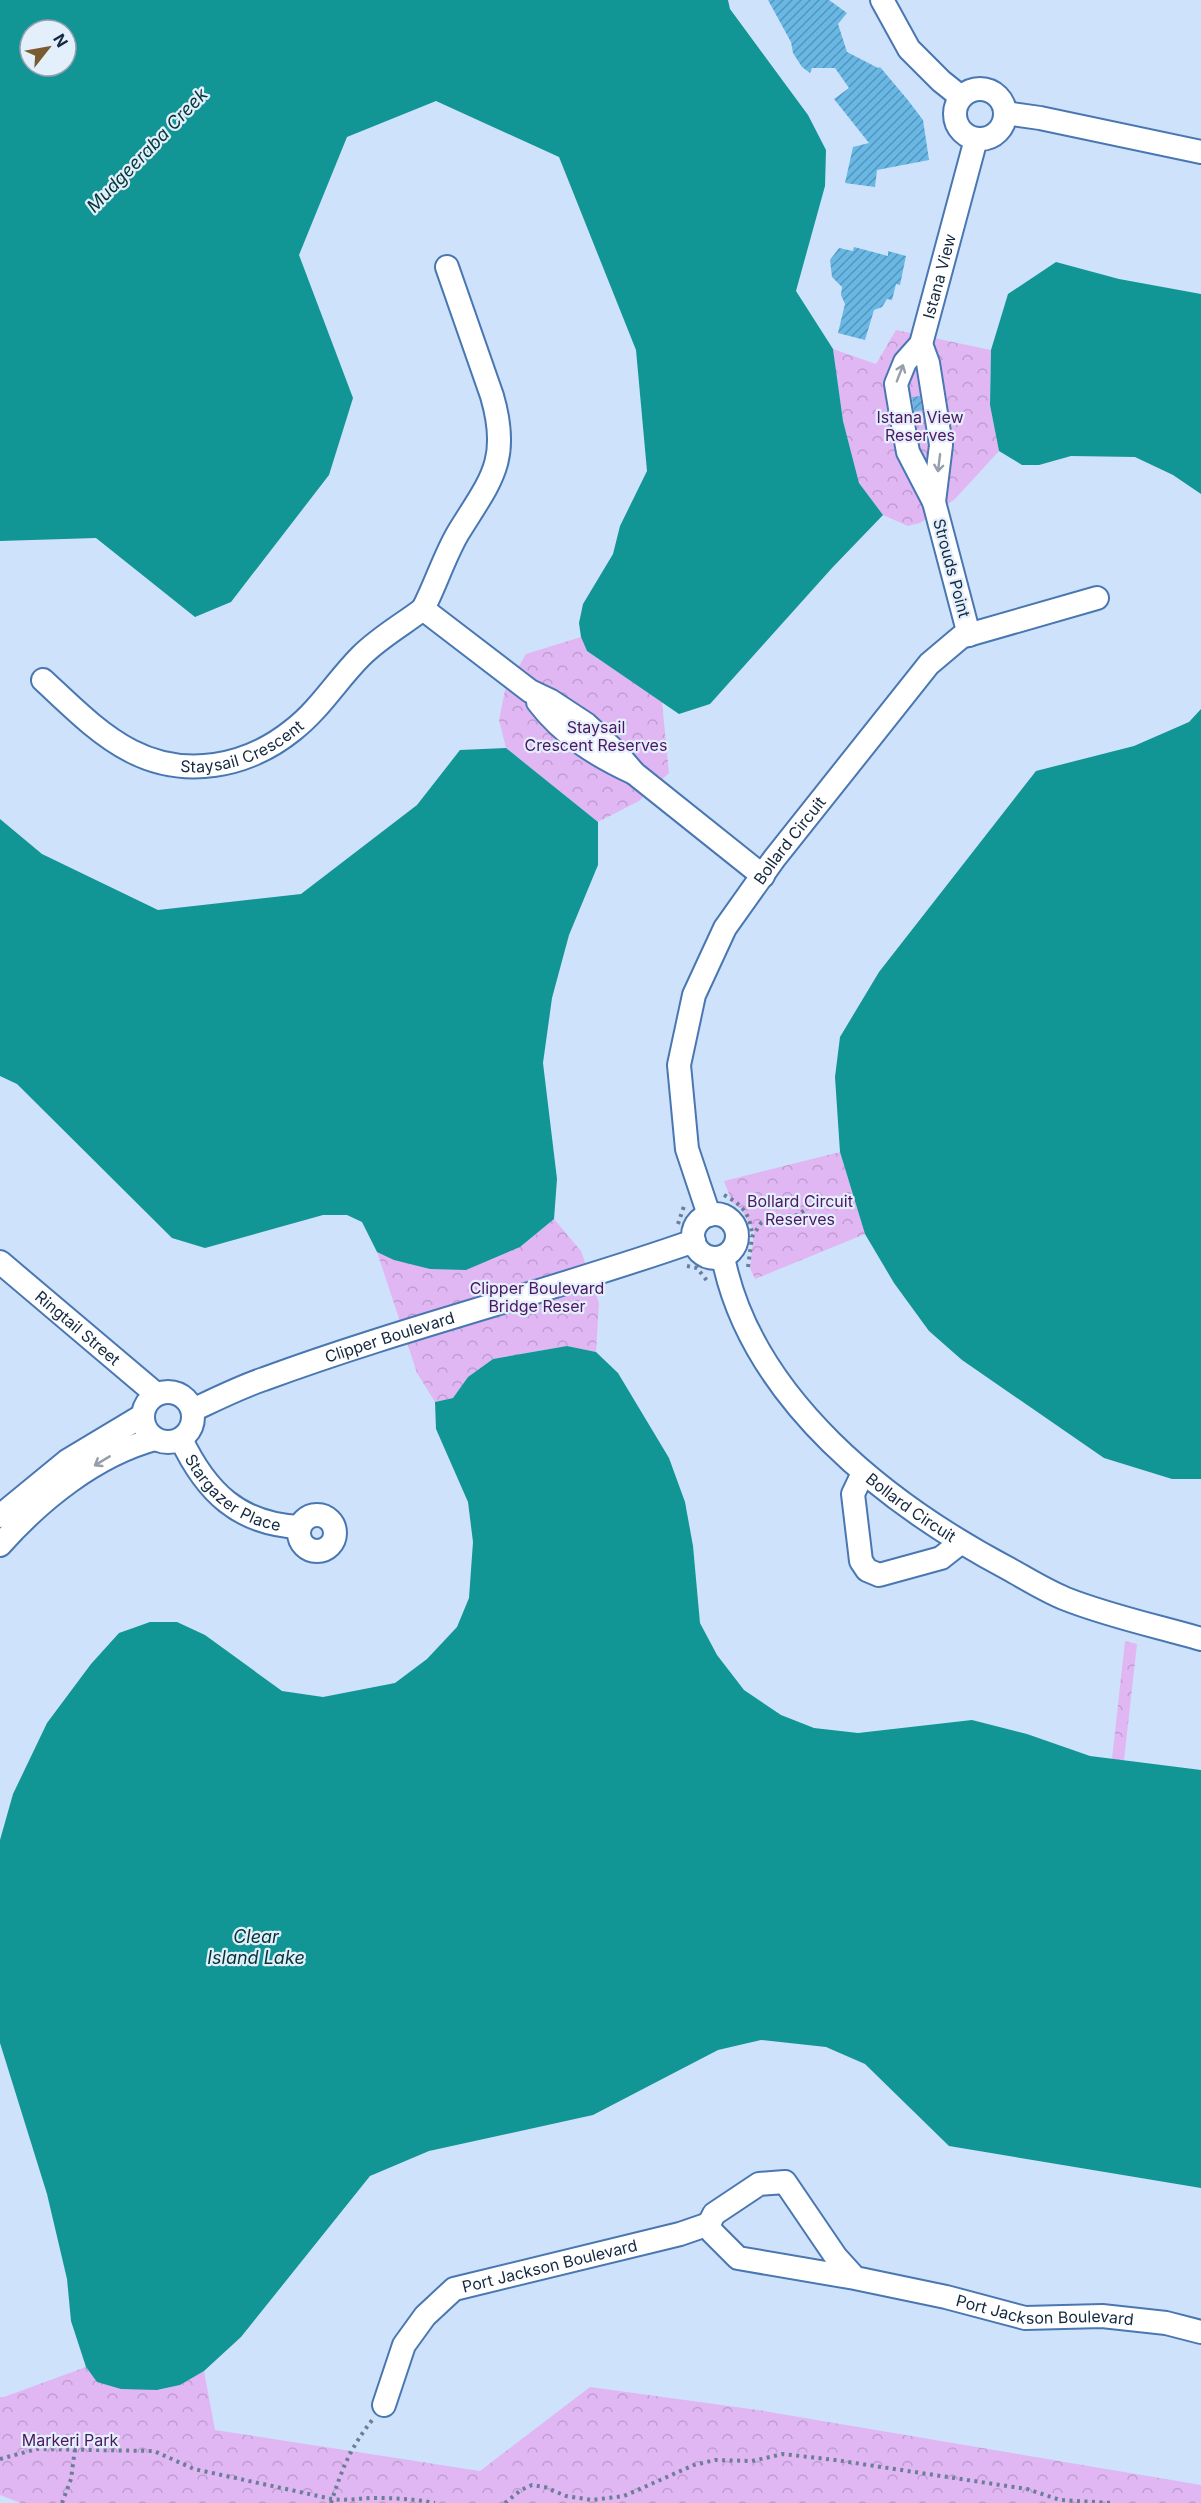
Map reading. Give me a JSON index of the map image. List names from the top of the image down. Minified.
{"streets":{"street":["Istana View","Strouds Point","Staysail Crescent","Bollard Circuit","Ringtail Street","Clipper Boulevard","Stargazer Place","Port Jackson Boulevard"]},"crossings":[["Istana View","Strouds Point"],["Strouds Point","Bollard Circuit"],["Bollard Circuit","Clipper Boulevard"],["Ringtail Street","Clipper Boulevard"],["Ringtail Street","Stargazer Place"],["Clipper Boulevard","Stargazer Place"]],"water":["Mudgeeraba Creek","Clear Island Lake"],"parks":["Istana View Reserves","Staysail Crescent Reserves","Bollard Circuit Reserves","Clipper Boulevard Bridge Reser","Markeri Park"],"north":"top right"}
